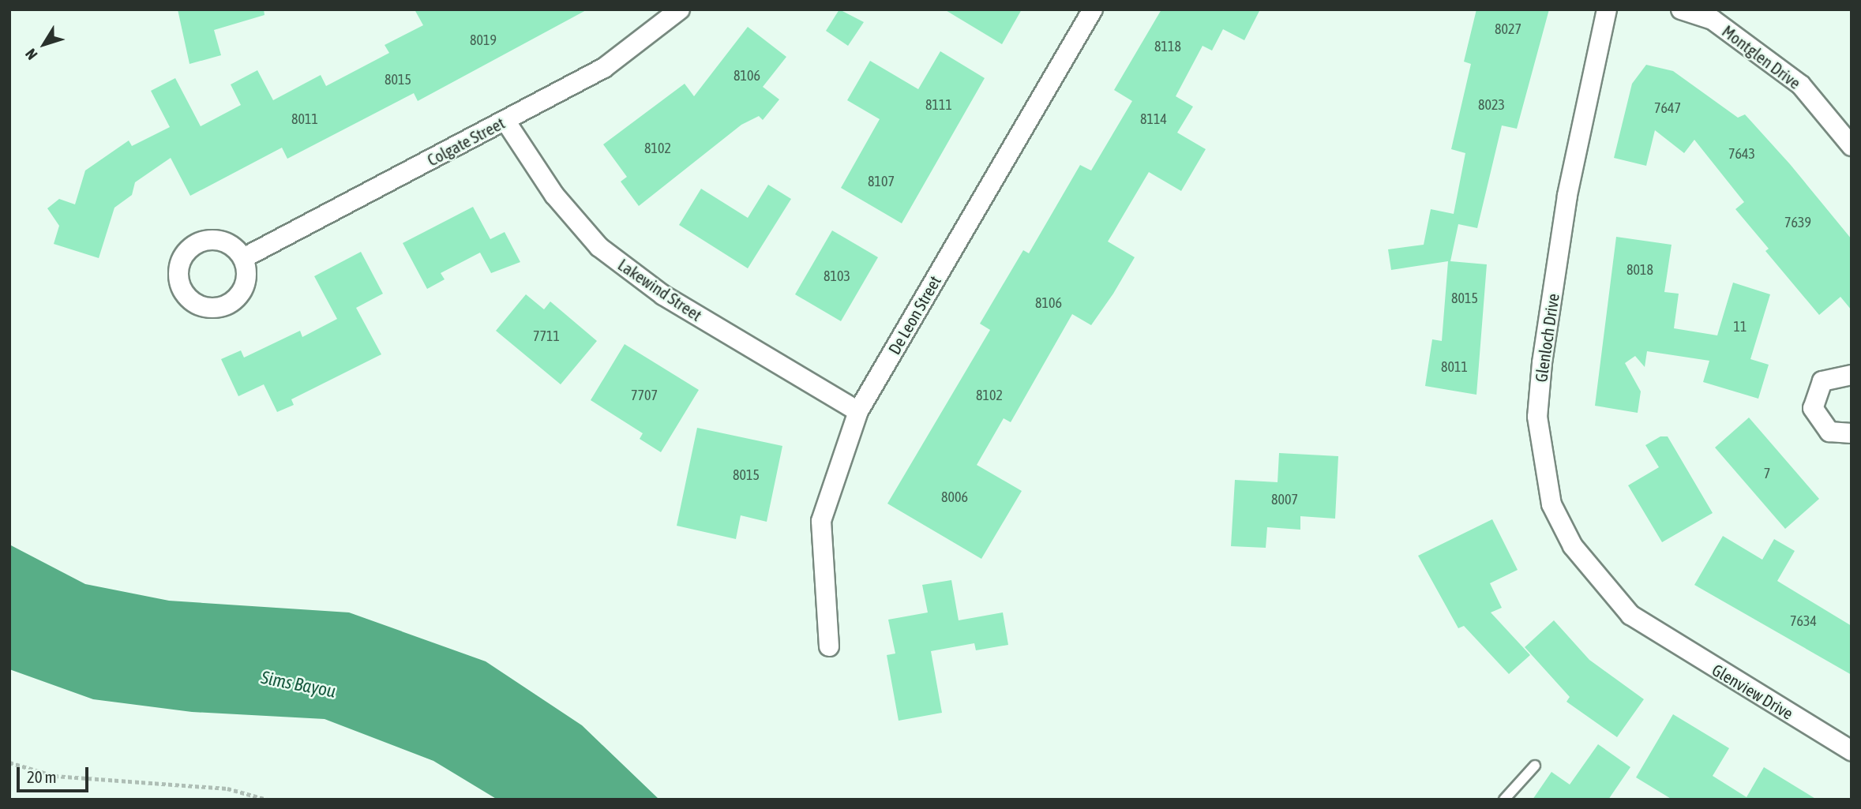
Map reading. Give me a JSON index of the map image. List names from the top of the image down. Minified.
{"streets":{"street":["Montglen Drive","Colgate Street","Lakewind Street","De Leon Street","Glenloch Drive","Glenview Drive"]},"crossings":[["Colgate Street","Lakewind Street"],["Lakewind Street","De Leon Street"],["Glenloch Drive","Glenview Drive"]],"water":["Sims Bayou"],"house_numbers":["8027","8019","8118","8106","8015","8111","8023","7647","8011","8114","8102","7643","8107","7639","8018","8103","8015","8106","11","7711","8011","7707","8102","7","8015","8006","8007","7634"],"scale_bar":"20 m","north":"bottom left"}
